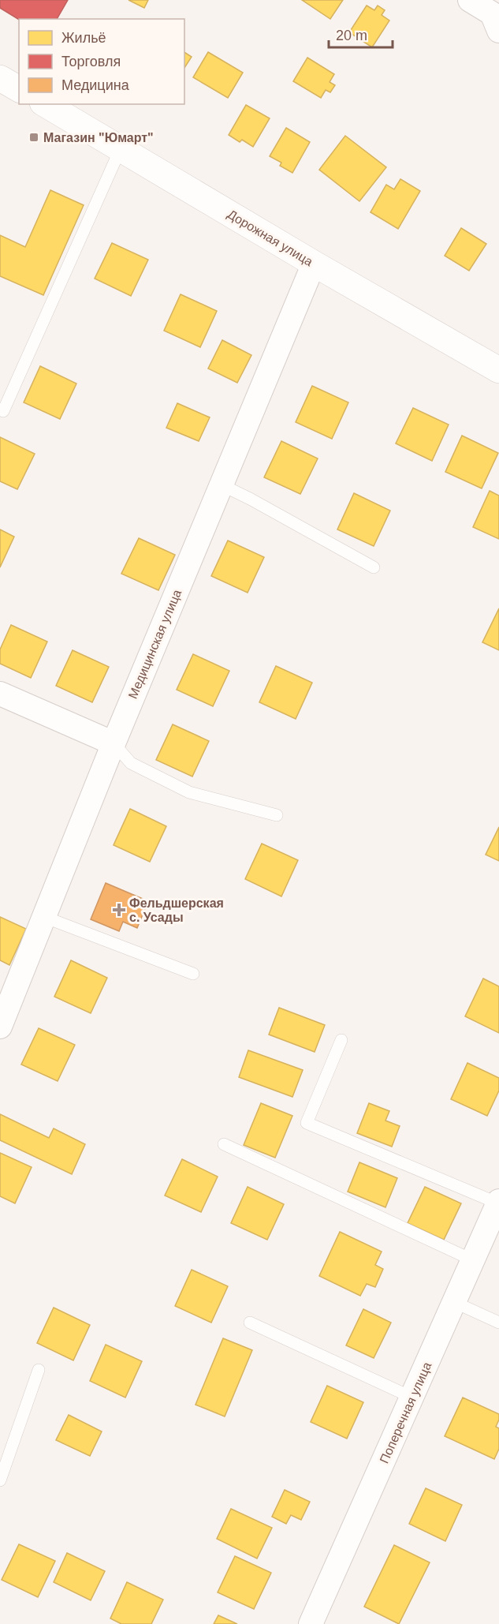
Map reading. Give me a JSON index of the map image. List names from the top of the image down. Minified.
{"streets":{"street":["Дорожная улица","Медицинская улица","Поперечная улица"]},"crossings":[["Дорожная улица","Медицинская улица"]],"places":{"transit":["Магазин \"Юмарт\""],"health":["Фельдшерская с. Усады"]},"legend":["Жильё","Торговля","Медицина"],"scale_bar":"20 m"}
